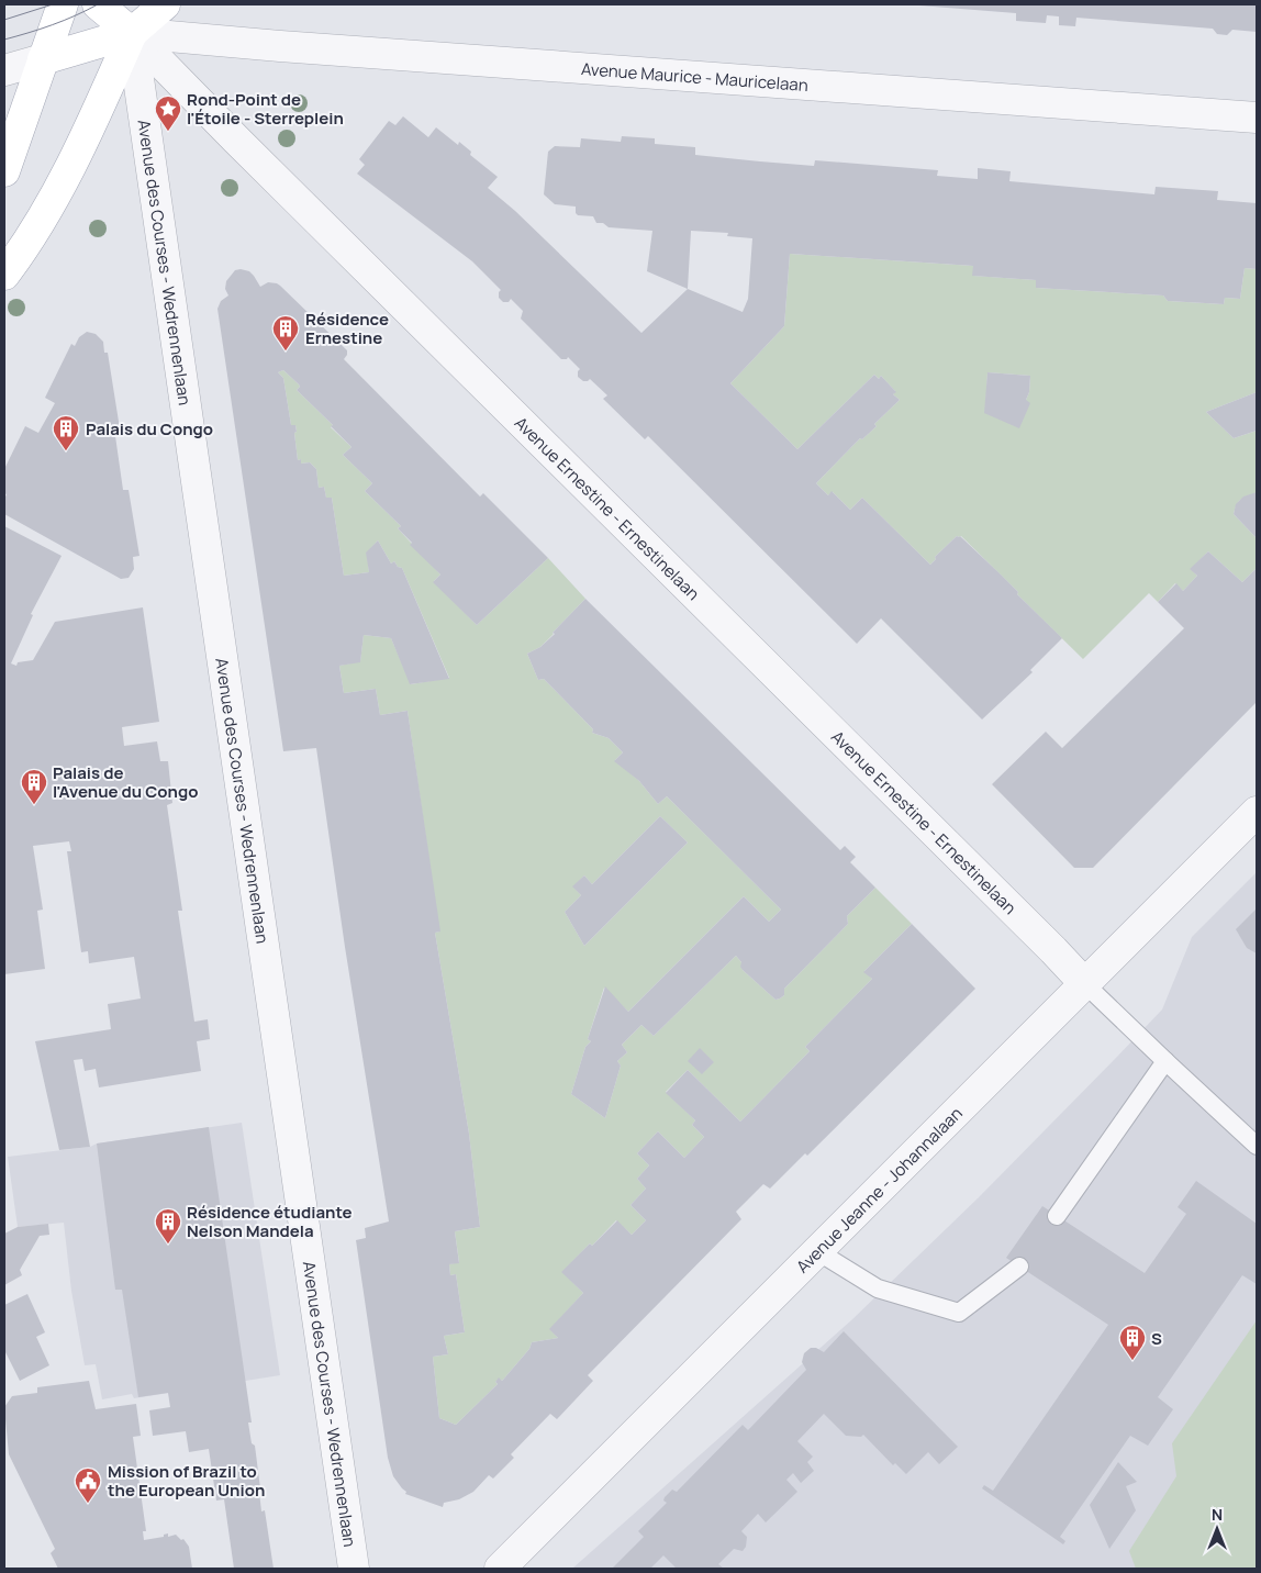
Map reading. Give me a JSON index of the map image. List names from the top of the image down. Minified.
{"streets":{"street":["Avenue Maurice - Mauricelaan","Avenue des Courses - Wedrennenlaan","Avenue Ernestine - Ernestinelaan","Avenue Jeanne - Johannalaan"]},"crossings":[["Avenue Maurice - Mauricelaan","Avenue des Courses - Wedrennenlaan"],["Avenue Maurice - Mauricelaan","Avenue Ernestine - Ernestinelaan"],["Avenue des Courses - Wedrennenlaan","Avenue Ernestine - Ernestinelaan"],["Avenue Ernestine - Ernestinelaan","Avenue Jeanne - Johannalaan"]],"places":{"place":["Rond-Point de l'Étoile - Sterreplein"],"building":["Résidence Ernestine","Palais du Congo","Palais de l'Avenue du Congo","Résidence étudiante Nelson Mandela","S"],"public building":["Mission of Brazil to the European Union"]},"north":"top"}
